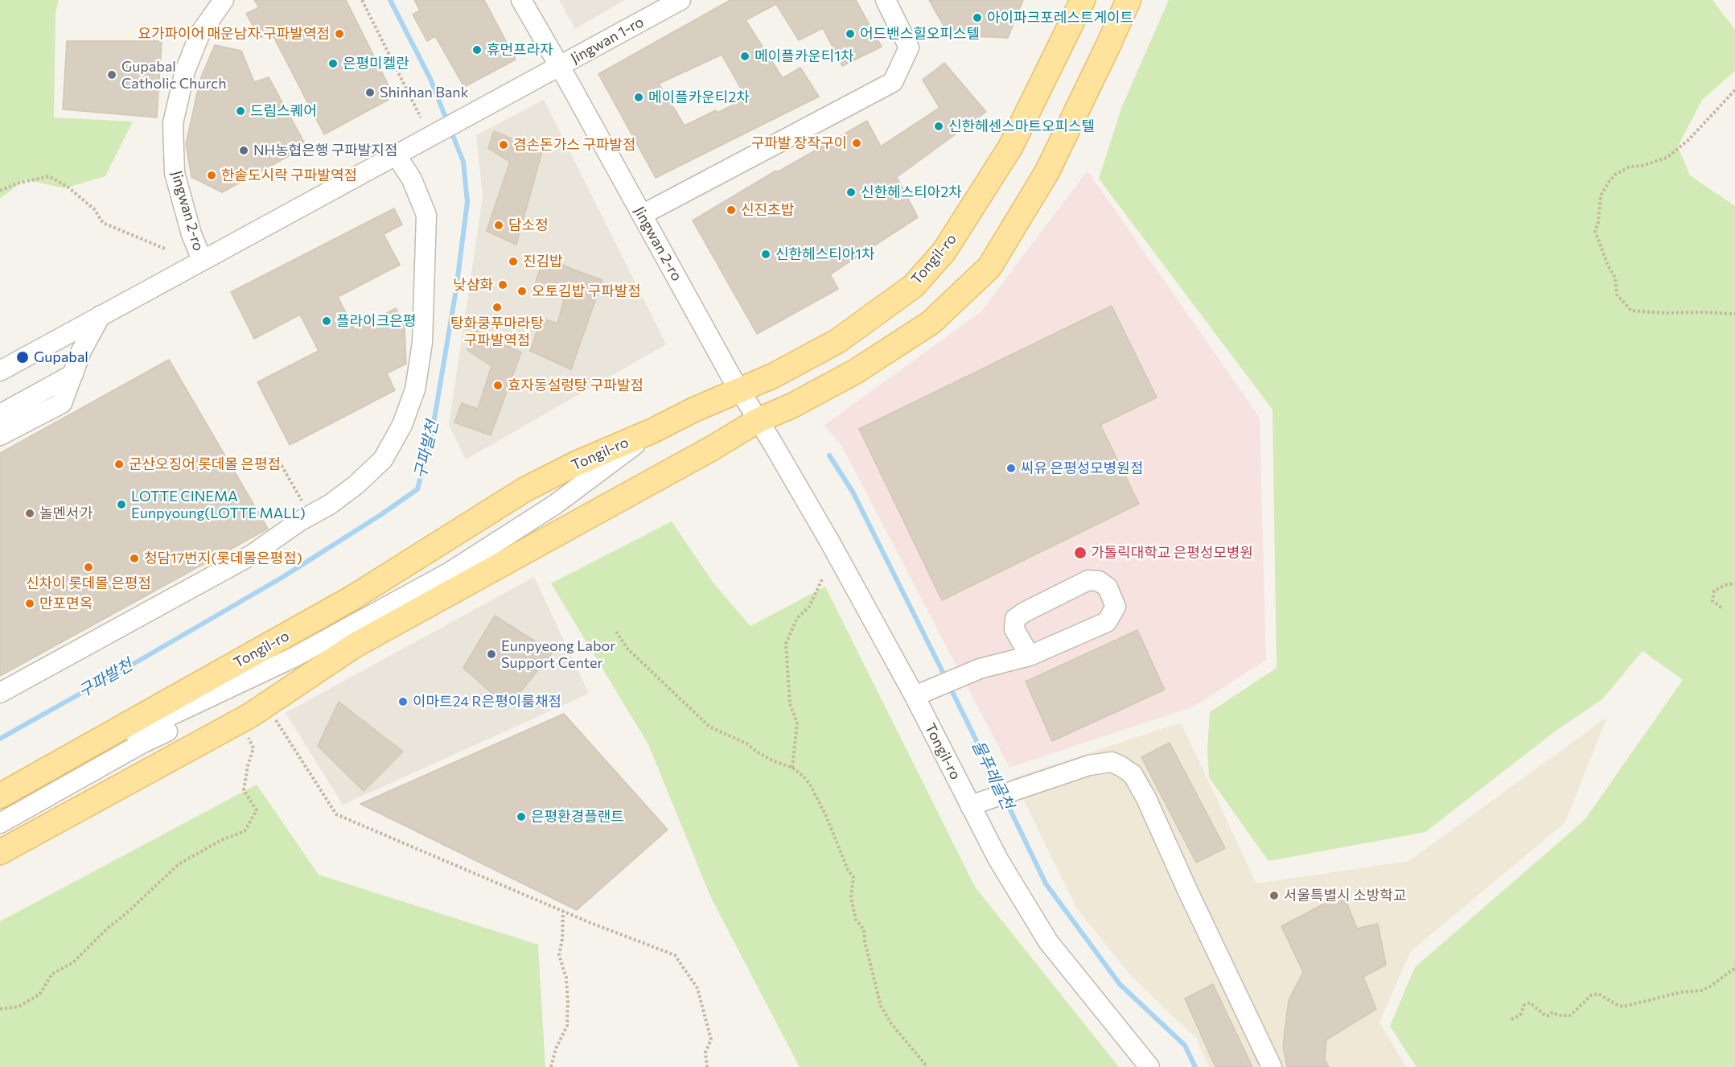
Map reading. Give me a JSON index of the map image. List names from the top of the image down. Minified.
{"streets":{"main road":["Tongil-ro"],"street":["Jingwan 1-ro","Jingwan 2-ro"]},"crossings":[["Jingwan 1-ro","Jingwan 2-ro"],["Jingwan 2-ro","Tongil-ro"]],"water":["구파발천","물푸레골천"],"places":["아이파크포레스트게이트","요가파이어 매운남자 구파발역점","어드밴스힐오피스텔","휴먼프라자","메이플카운티1차","은평미켈란","Gupabal Catholic Church","Shinhan Bank","메이플카운티2차","드림스퀘어","신한헤센스마트오피스텔","구파발 장작구이","겸손돈가스 구파발점","NH농협은행 구파발지점","한솥도시락 구파발역점","신한헤스티아2차","신진초밥","담소정","신한헤스티아1차","진김밥","낮샴화","오토김밥 구파발점","탕화쿵푸마라탕 구파발역점","플라이크은평","Gupabal","효자동설렁탕 구파발점","군산오징어 롯데몰 은평점","씨유 은평성모병원점","LOTTE CINEMA Eunpyoung(LOTTE MALL)","놀멘서가","가톨릭대학교 은평성모병원","청담17번지(롯데몰은평점)","신차이 롯데몰 은평점","만포면옥","Eunpyeong Labor Support Center","이마트24 R은평이룸채점","은평환경플랜트","서울특별시 소방학교"]}
